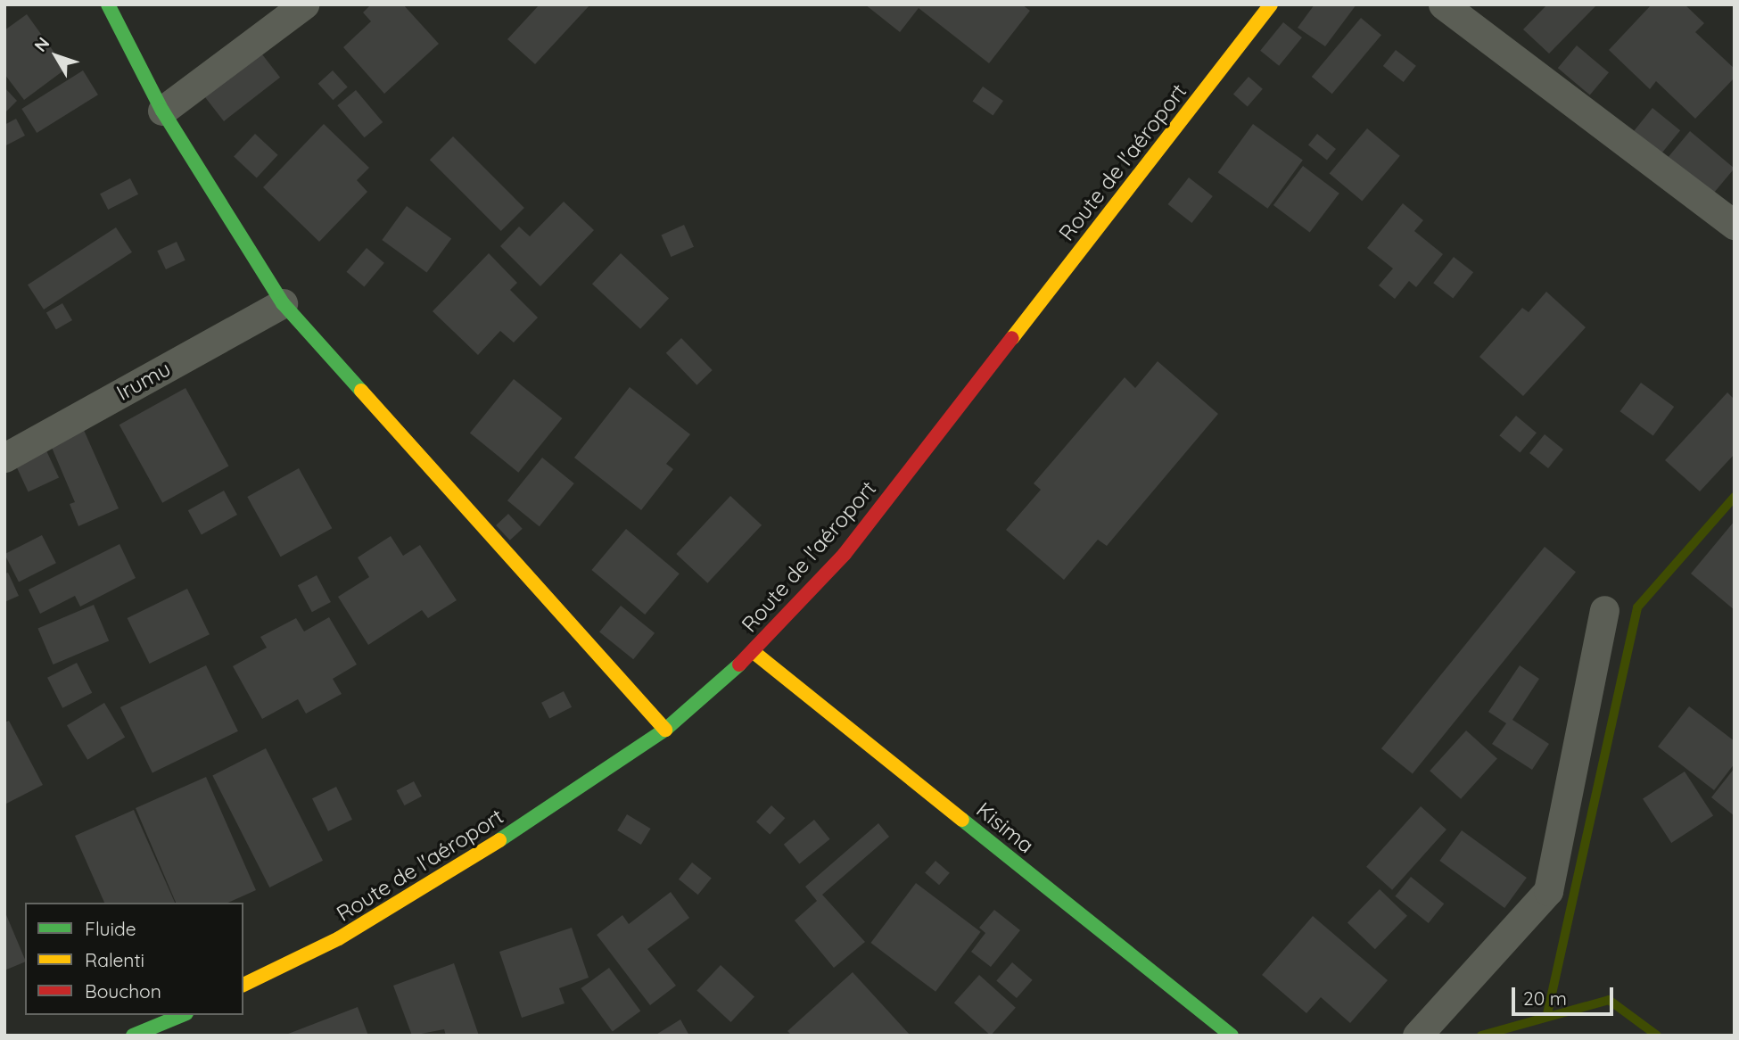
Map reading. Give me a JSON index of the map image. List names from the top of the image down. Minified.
{"streets":{"street":["Route de l'aéroport","Irumu","Kisima"]},"crossings":[["Route de l'aéroport","Kisima"]],"legend":["Fluide","Ralenti","Bouchon"],"scale_bar":"20 m","north":"top left"}
